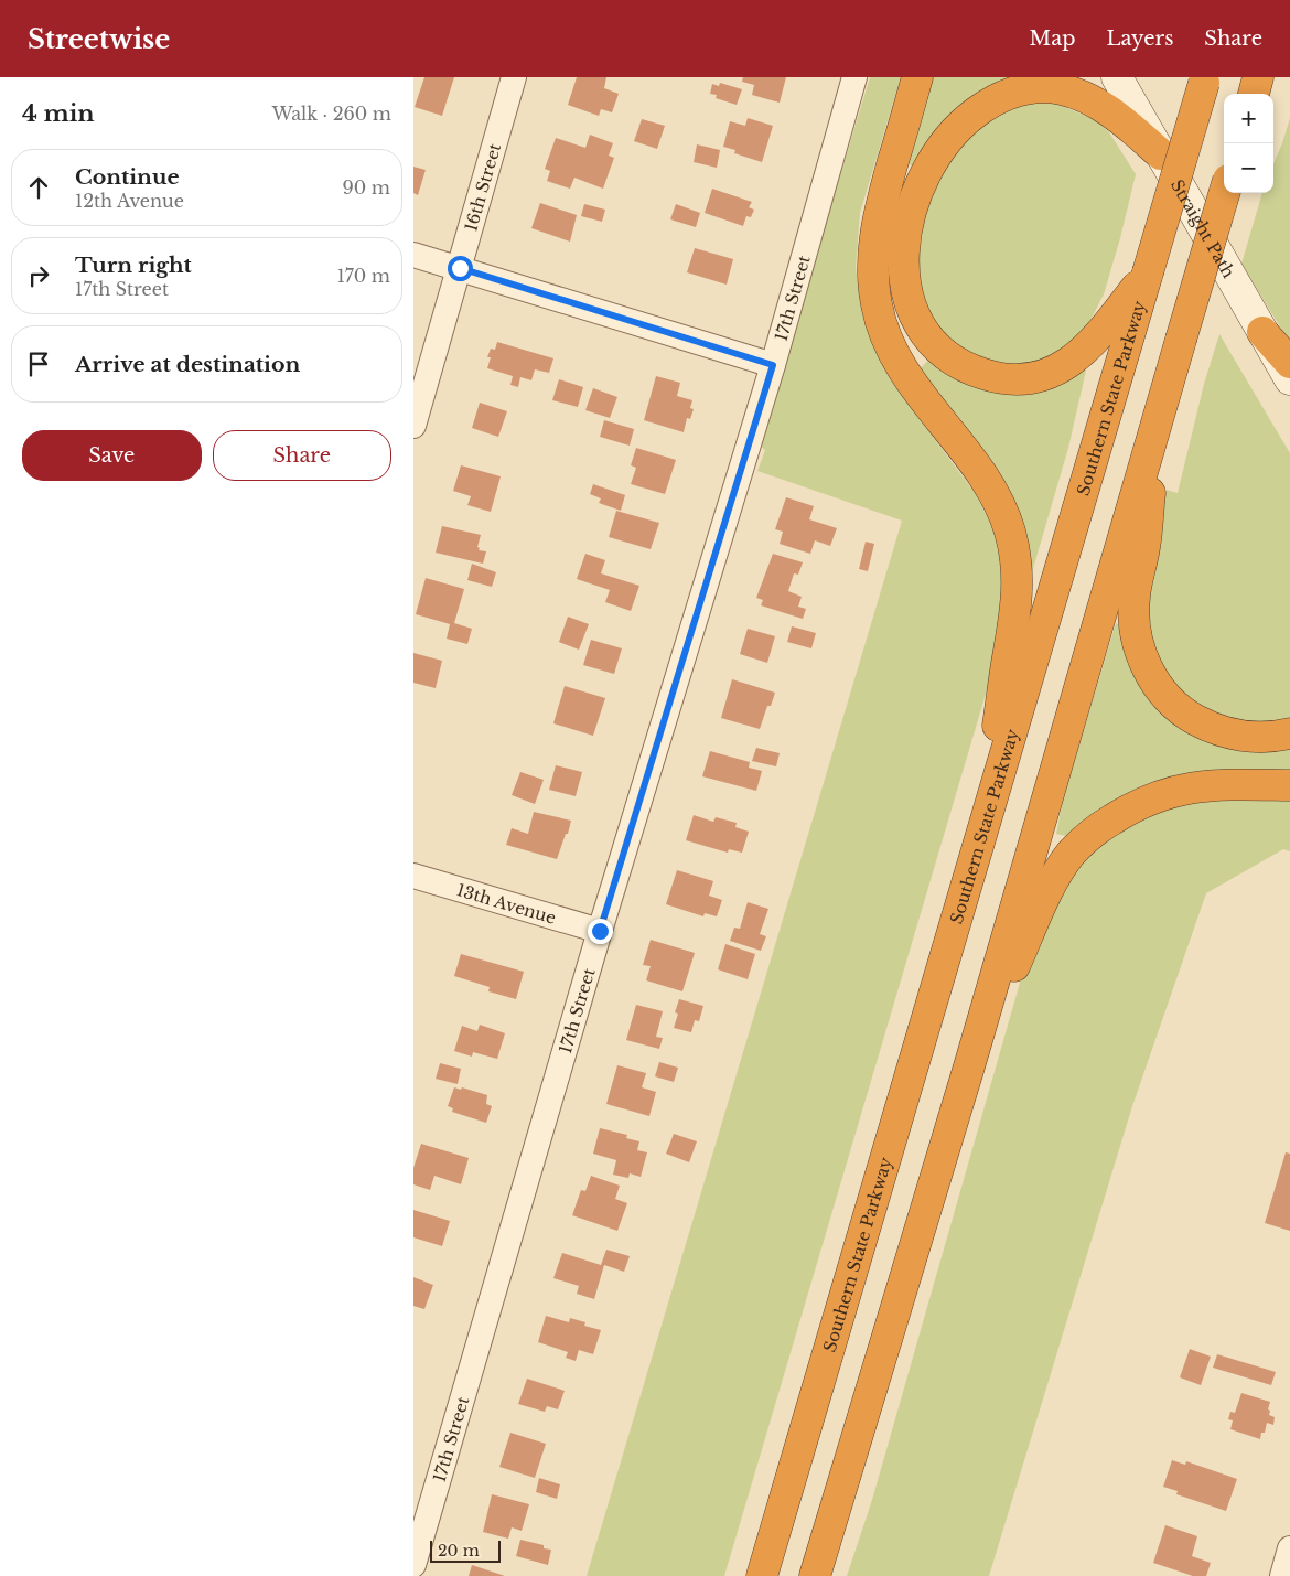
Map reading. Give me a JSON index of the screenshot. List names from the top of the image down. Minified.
{"streets":{"highway":["Southern State Parkway"],"main road":["Straight Path"],"street":["16th Street","17th Street","13th Avenue"]},"crossings":[["17th Street","13th Avenue"]],"scale_bar":"20 m","page":{"header":"Streetwise","nav":["Map","Layers","Share"],"heading":["4 min","Walk · 260 m"],"map_buttons":["+","−"],"list":[["Continue","12th Avenue","90 m"],["Turn right","17th Street","170 m"],"Arrive at destination"],"buttons":["Save","Share"],"scale":"20 m"}}
